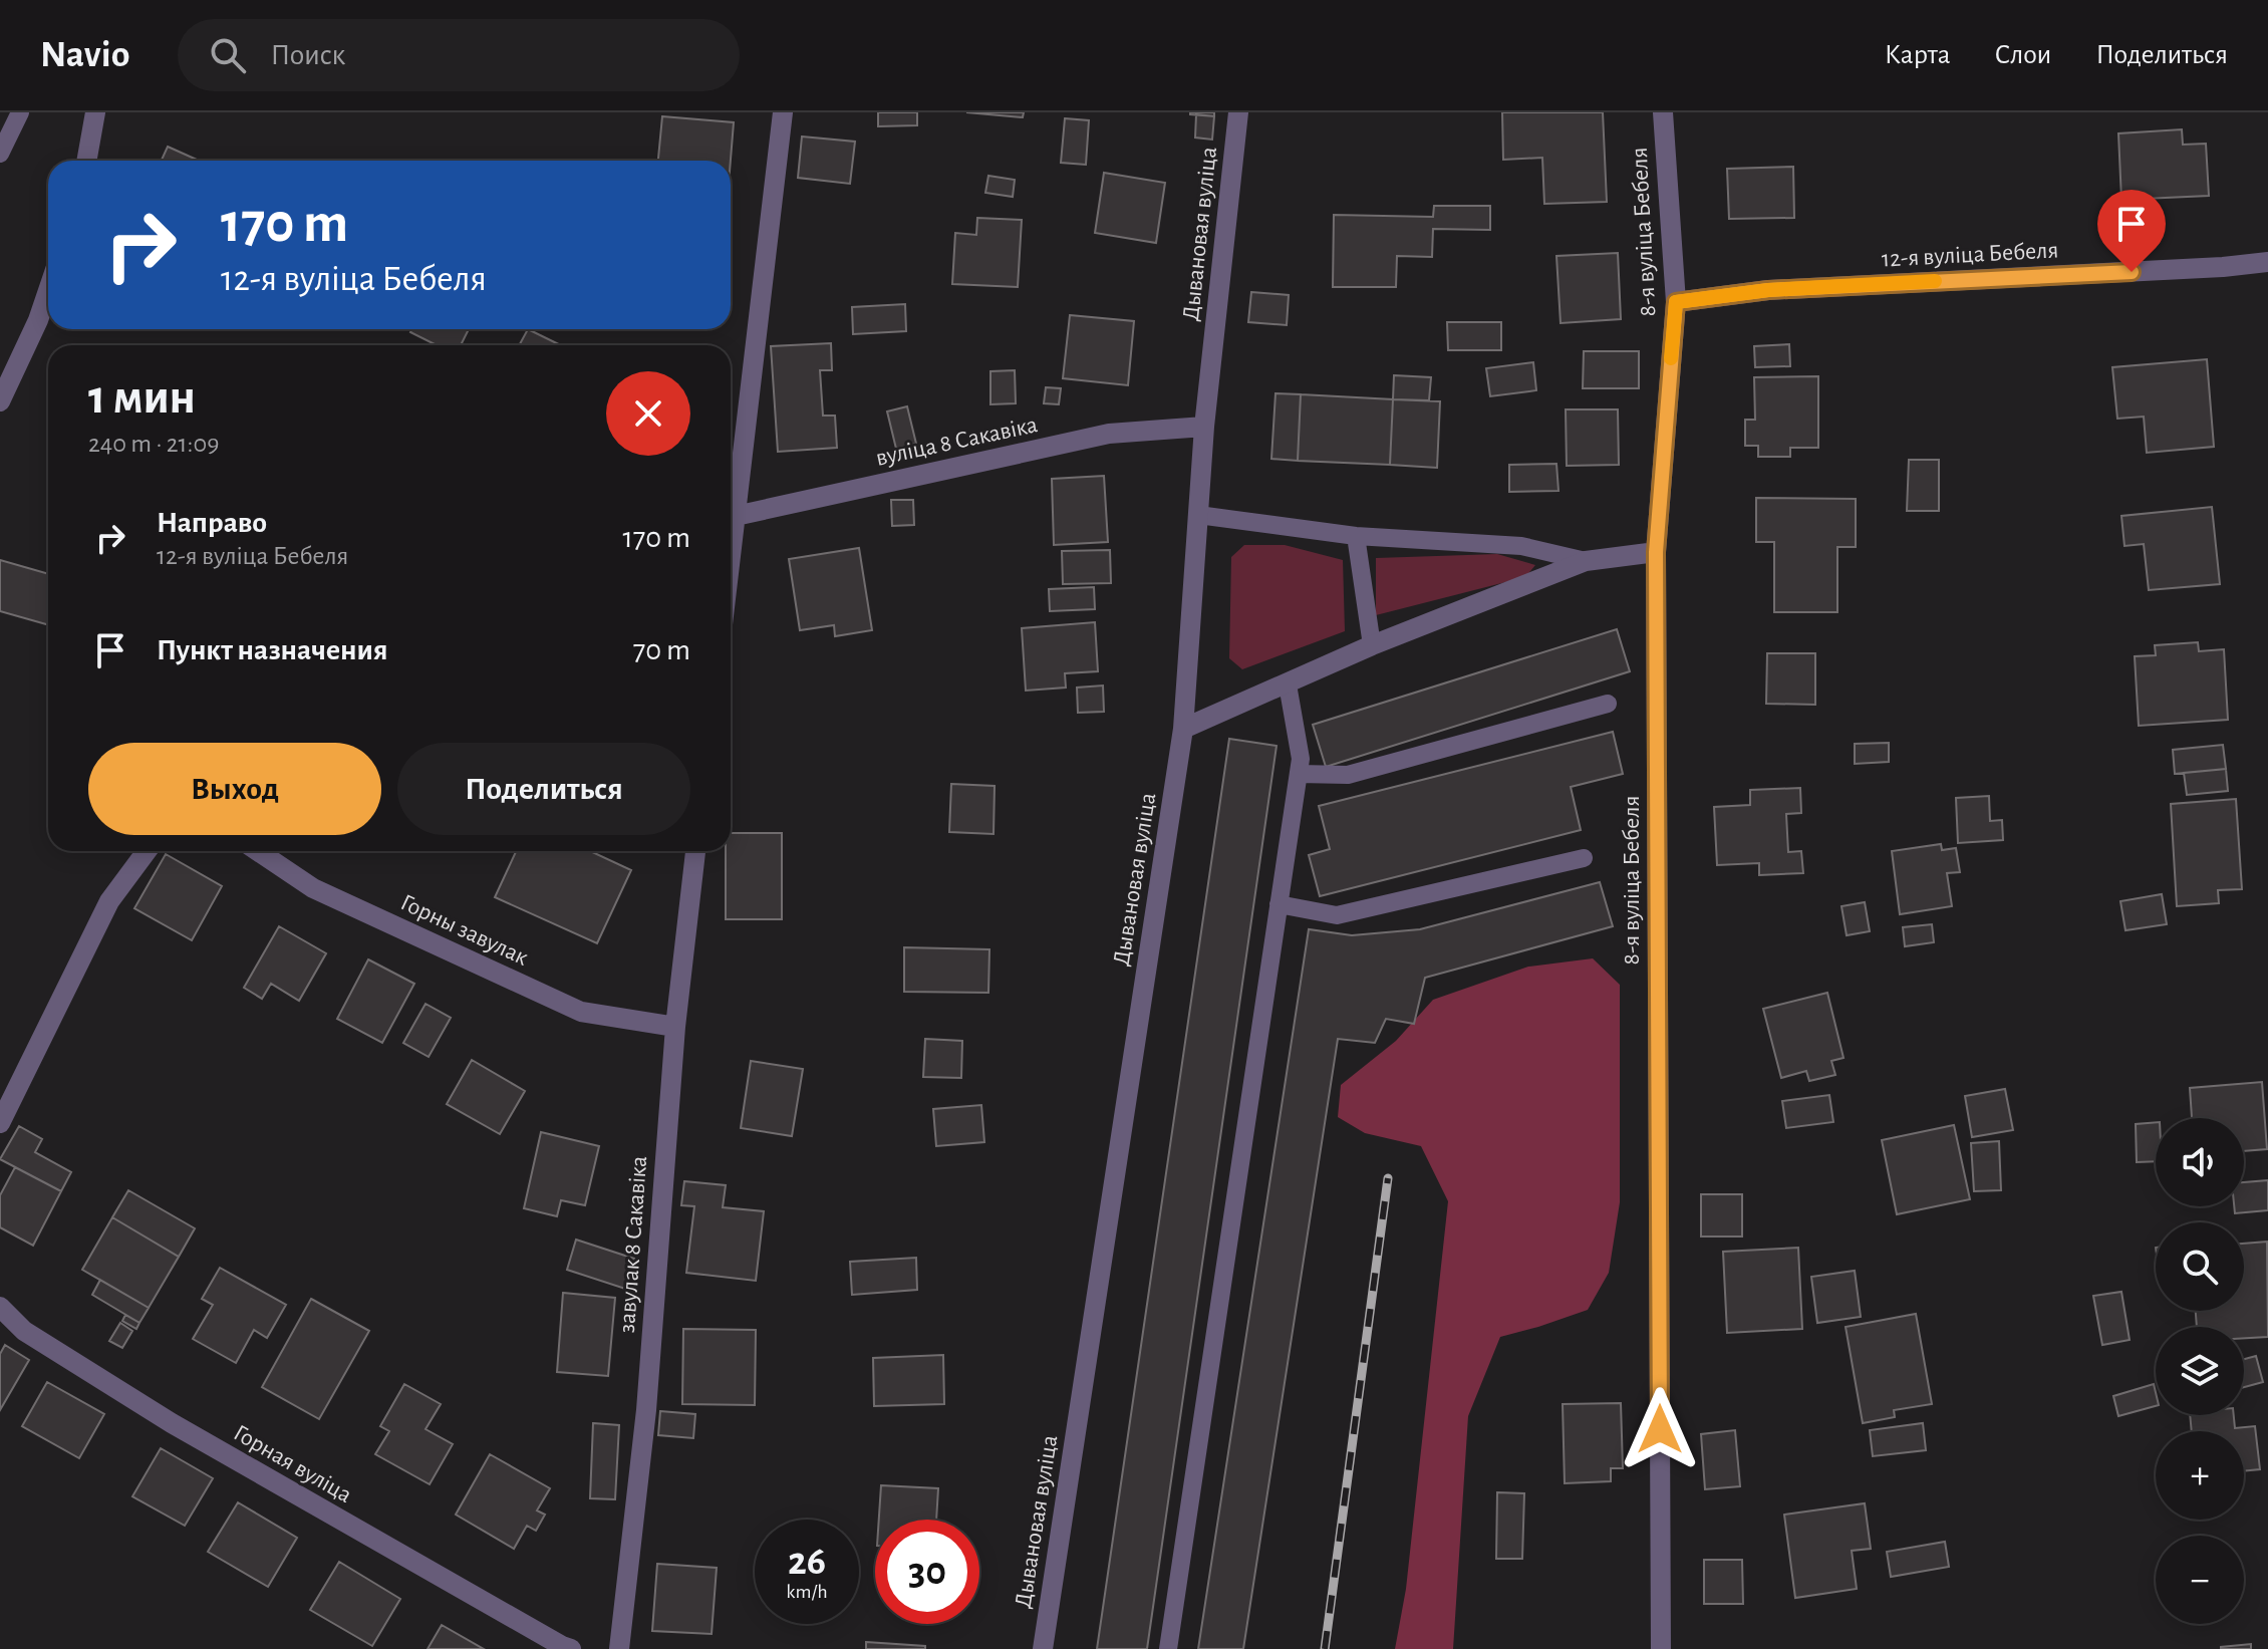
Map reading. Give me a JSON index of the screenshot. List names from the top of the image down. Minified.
{"streets":{"street":["8-я вуліца Бебеля","Дывановая вуліца","12-я вуліца Бебеля","вуліца 8 Сакавіка","Горны завулак","завулак 8 Сакавіка","Горная вуліца"]},"crossings":[["8-я вуліца Бебеля","12-я вуліца Бебеля"],["Дывановая вуліца","вуліца 8 Сакавіка"],["Горны завулак","завулак 8 Сакавіка"]],"page":{"header":"Navio","search":"Поиск","nav":["Карта","Слои","Поделиться"],"turn":["170 m","12-я вуліца Бебеля"],"heading":["1 мин","240 m · 21:09"],"list":[{"name":"Направо","note":"12-я вуліца Бебеля","value":"170 m"},{"name":"Пункт назначения","value":"70 m"}],"buttons":["Выход","Поделиться"],"map_buttons":["+","−"],"speed":"26 km/h","limit":"30"}}
